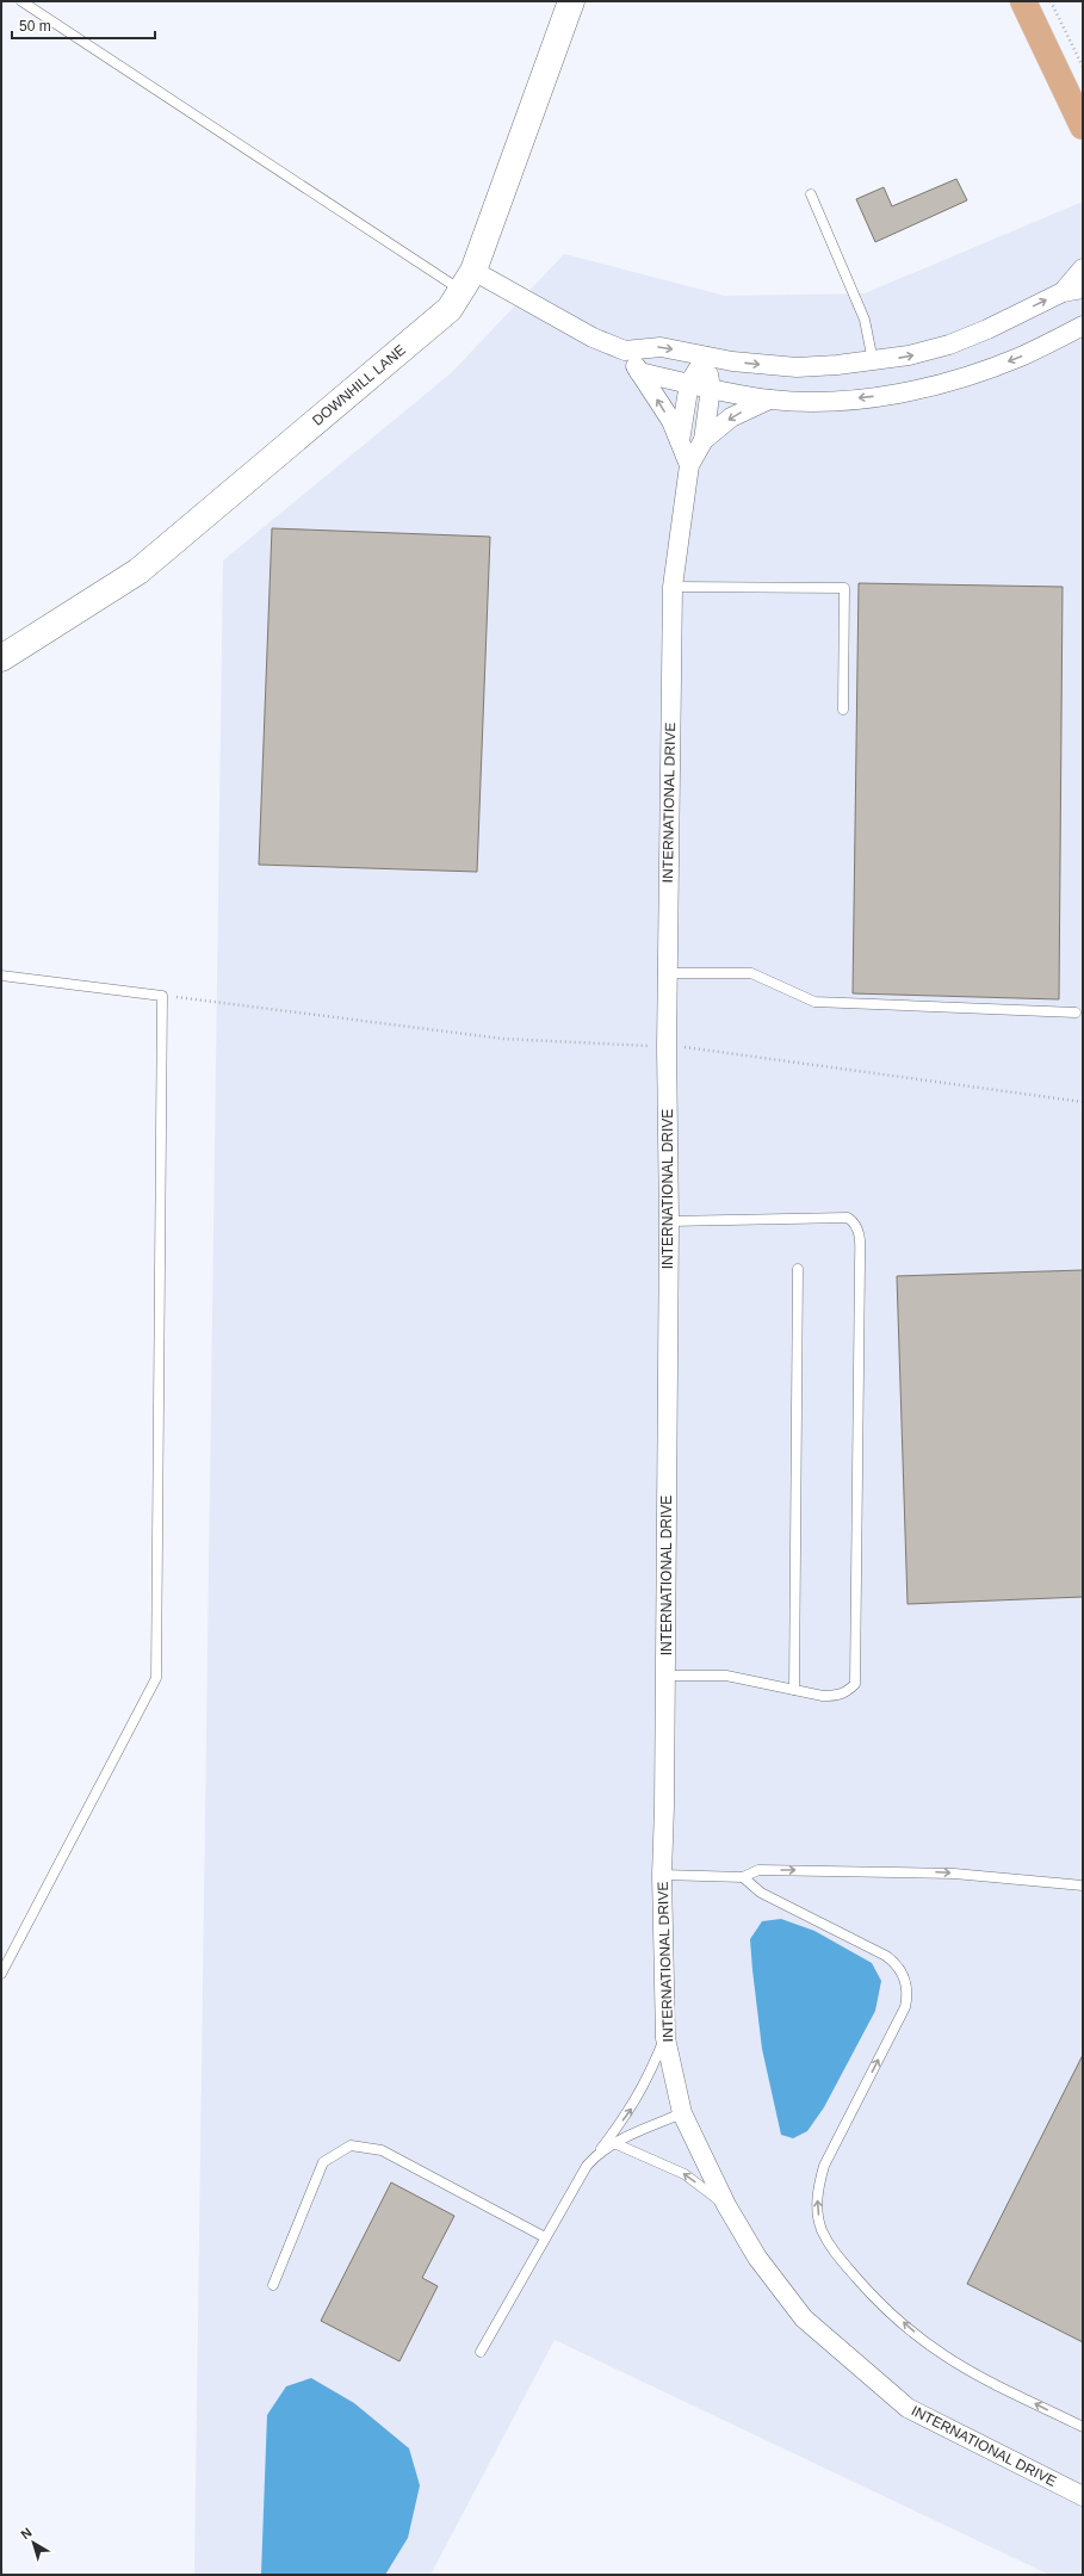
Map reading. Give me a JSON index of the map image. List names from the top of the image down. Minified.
{"streets":{"street":["DOWNHILL LANE","INTERNATIONAL DRIVE"]},"scale_bar":"50 m","north":"top left"}
